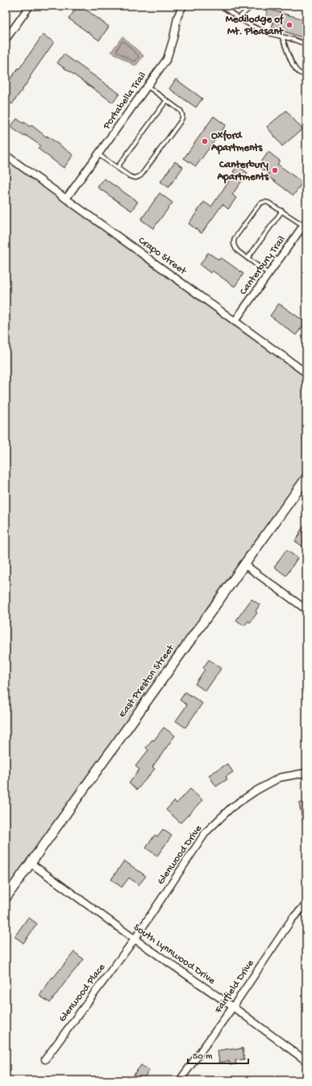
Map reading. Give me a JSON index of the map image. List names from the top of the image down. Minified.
{"streets":{"street":["Portabella Trail","Crapo Street","Canterbury Trail","East Preston Street","Glenwood Drive","South Lynnwood Drive","Fairfield Drive","Glenwood Place"]},"crossings":[["Portabella Trail","Crapo Street"],["Crapo Street","Canterbury Trail"],["East Preston Street","South Lynnwood Drive"],["Glenwood Drive","South Lynnwood Drive"],["Glenwood Drive","Glenwood Place"],["South Lynnwood Drive","Fairfield Drive"],["South Lynnwood Drive","Glenwood Place"]],"places":["Medilodge of Mt. Pleasant","Oxford Apartments","Canterbury Apartments"],"scale_bar":"50 m"}
